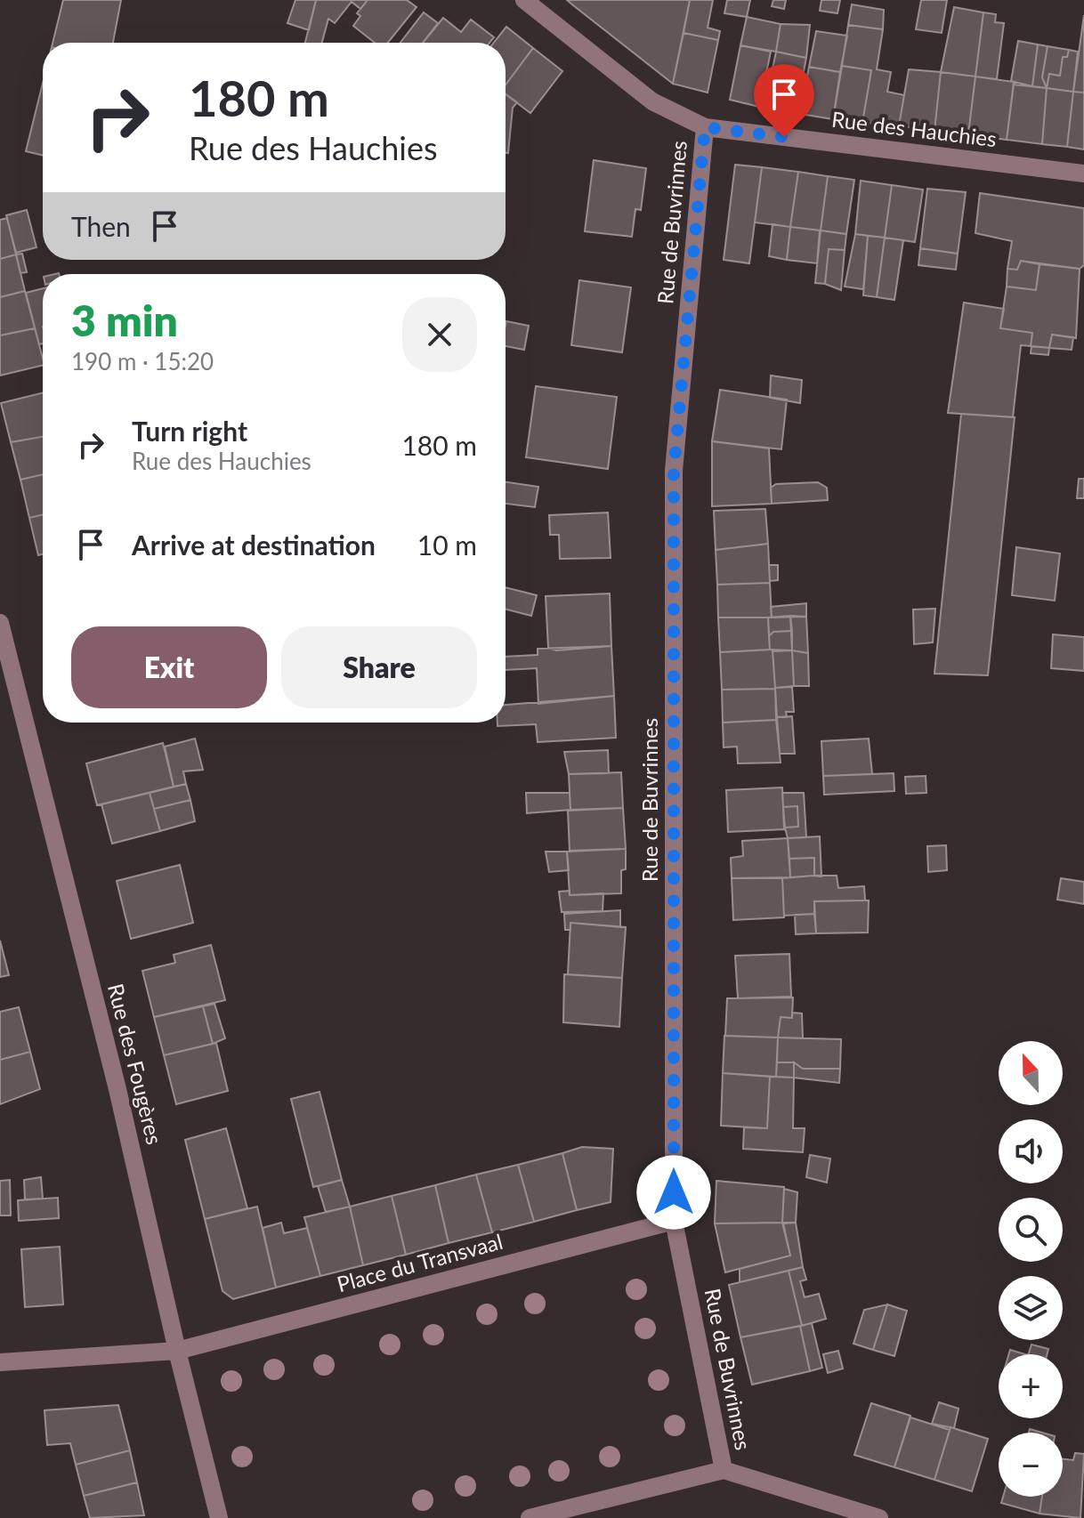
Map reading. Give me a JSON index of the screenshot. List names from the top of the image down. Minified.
{"streets":{"street":["Rue des Hauchies","Rue de Buvrinnes","Rue des Fougères","Place du Transvaal"]},"crossings":[["Rue des Hauchies","Rue de Buvrinnes"],["Rue de Buvrinnes","Place du Transvaal"],["Rue des Fougères","Place du Transvaal"]],"north":"top","page":{"turn":["180 m","Rue des Hauchies"],"then":"Then","heading":["3 min","190 m · 15:20"],"list":[{"name":"Turn right","note":"Rue des Hauchies","value":"180 m"},{"name":"Arrive at destination","value":"10 m"}],"buttons":["Exit","Share"],"map_buttons":["+","−"]}}
